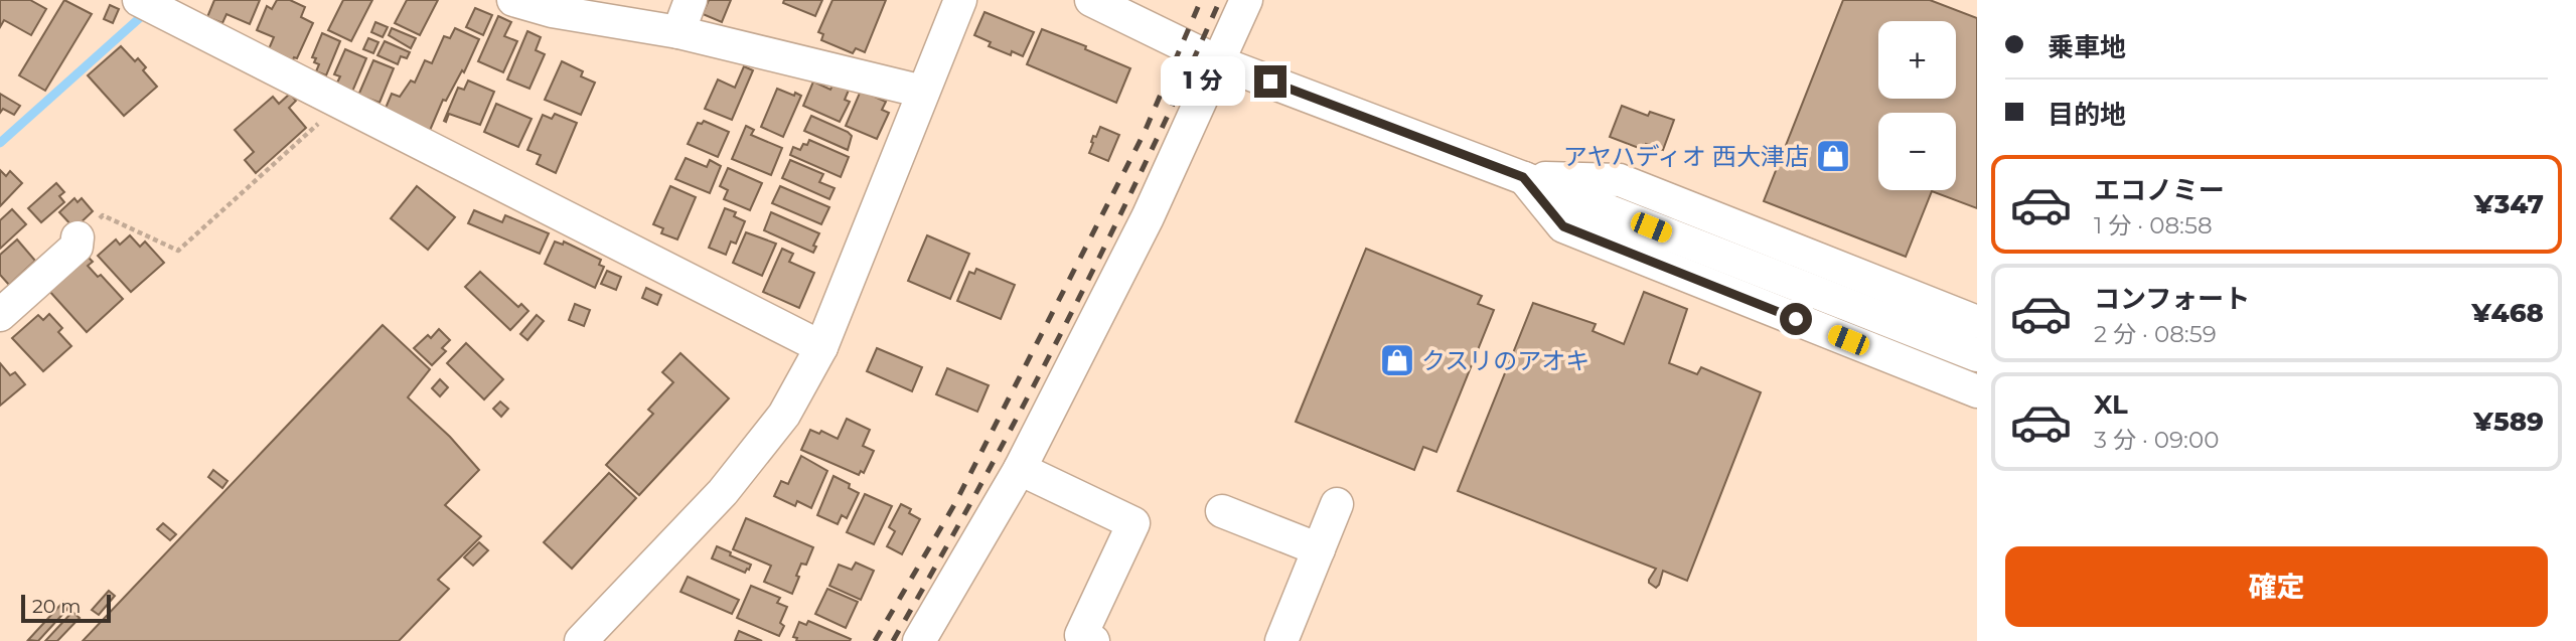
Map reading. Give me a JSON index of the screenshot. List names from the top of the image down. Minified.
{"places":{"shop":["アヤハディオ 西大津店","クスリのアオキ"]},"scale_bar":"20 m","page":{"banner":["乗車地","目的地"],"map_buttons":["+","−"],"bubble":"1 分","list":[{"name":"エコノミー","note":"1 分 · 08:58","value":"¥347"},{"name":"コンフォート","note":"2 分 · 08:59","value":"¥468"},{"name":"XL","note":"3 分 · 09:00","value":"¥589"}],"buttons":"確定","scale":"20 m"}}
